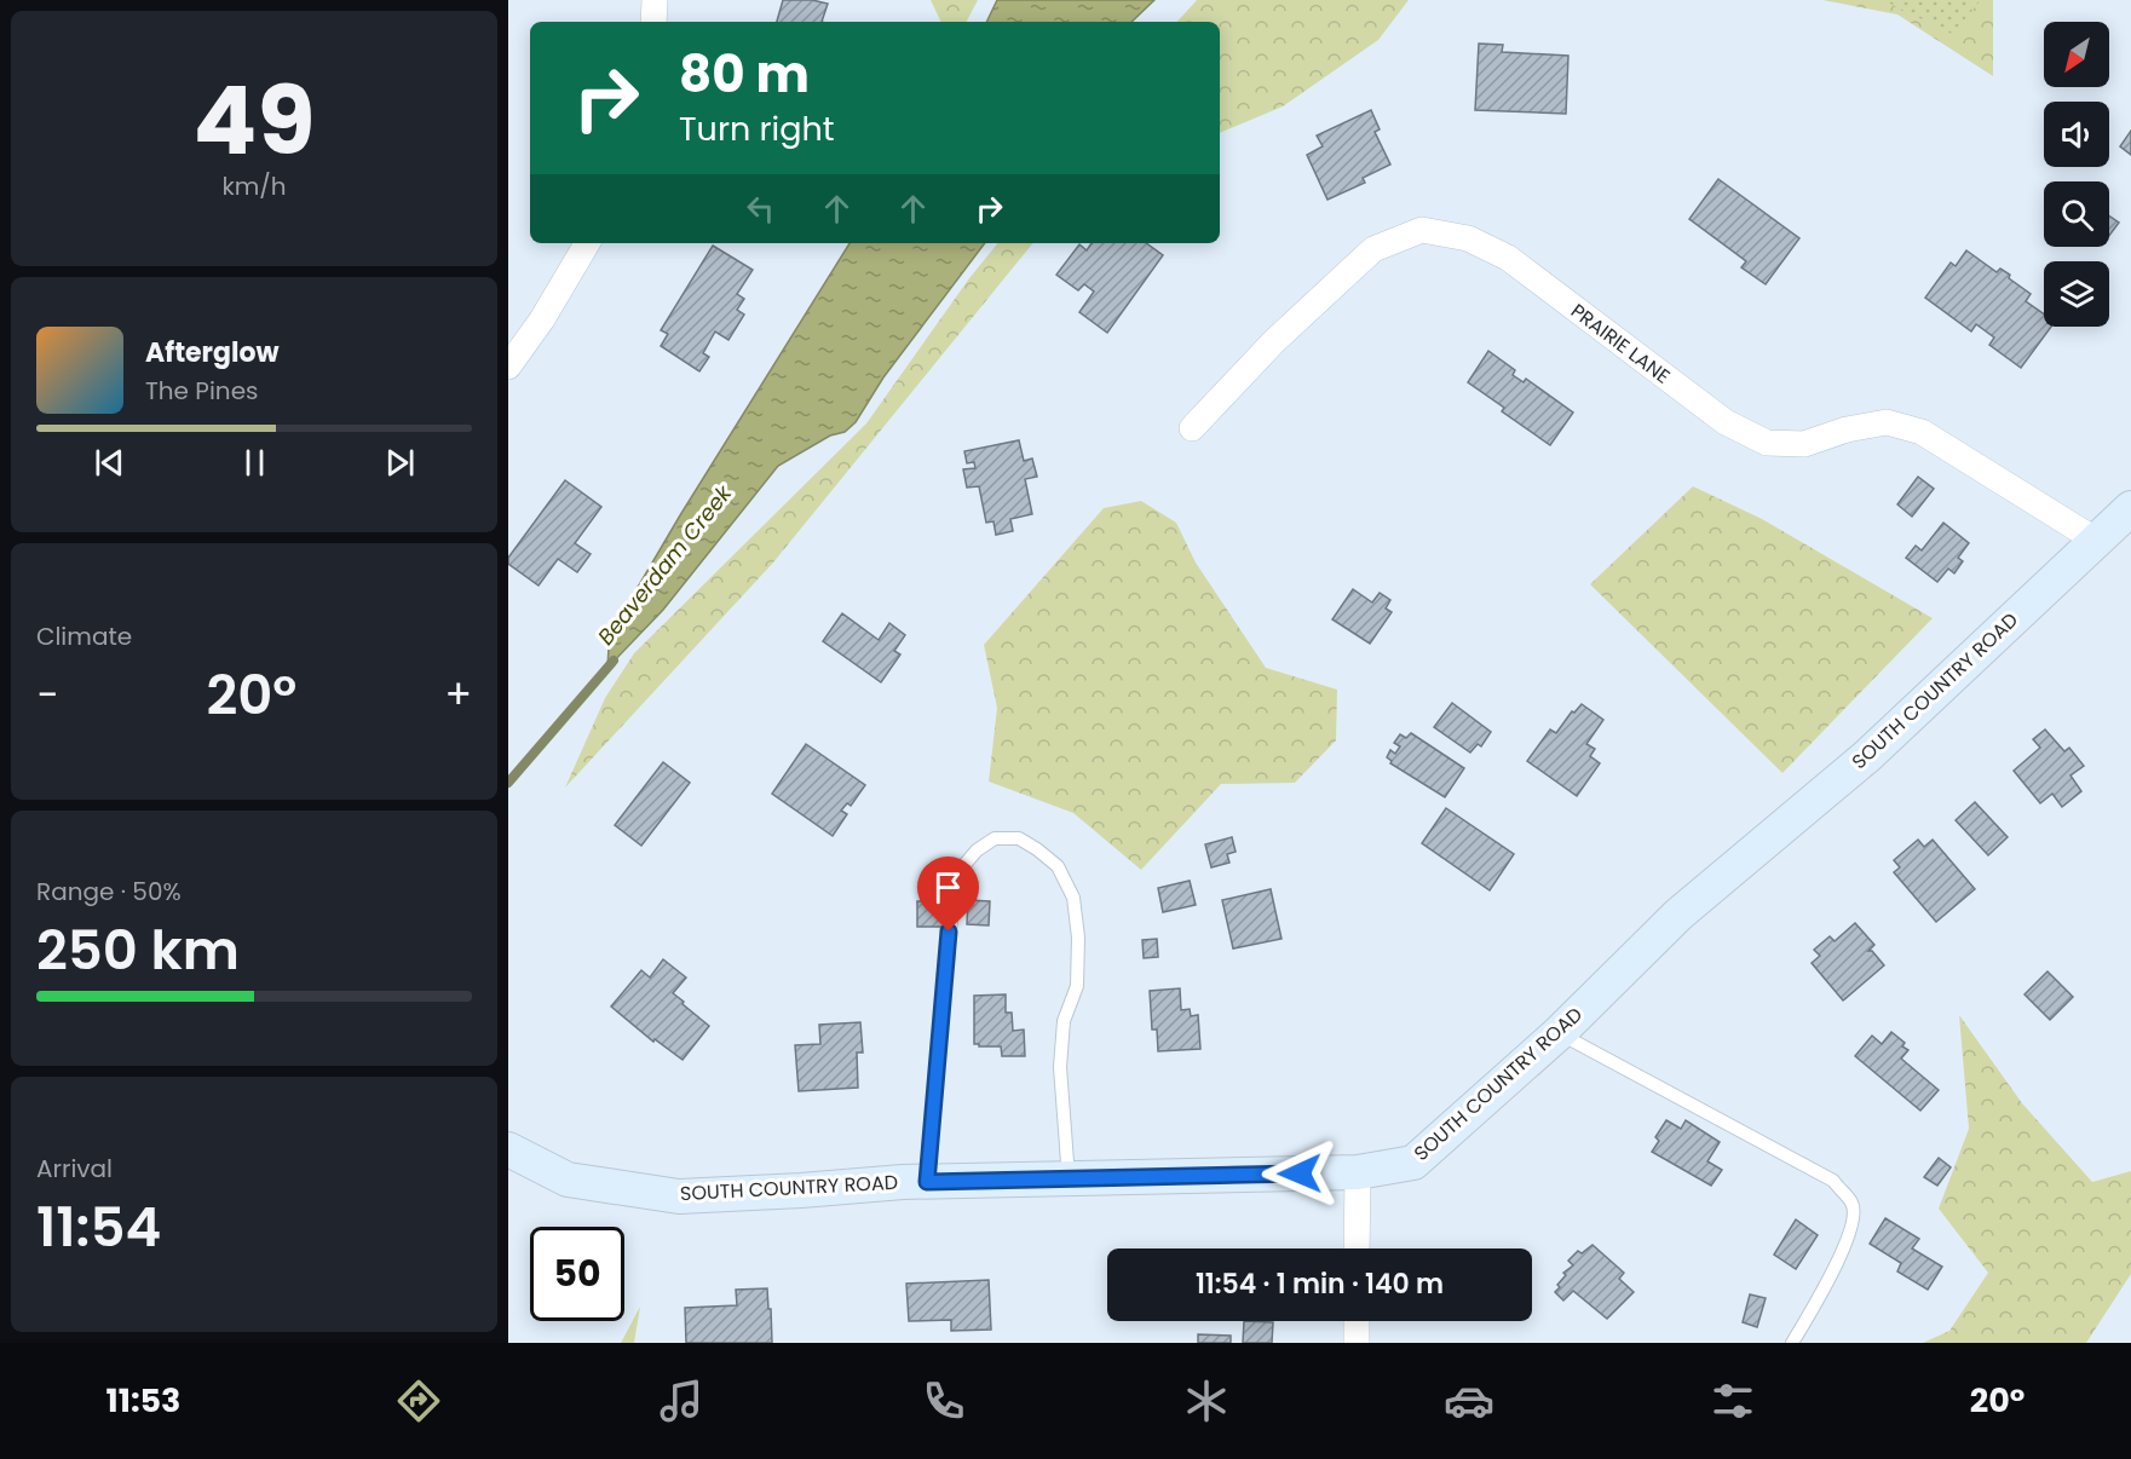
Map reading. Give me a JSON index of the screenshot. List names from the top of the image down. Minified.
{"streets":{"main road":["SOUTH COUNTRY ROAD"],"street":["PRAIRIE LANE"]},"crossings":[["PRAIRIE LANE","SOUTH COUNTRY ROAD"]],"water":["Beaverdam Creek"],"north":"bottom left","page":{"tile":[["49","km/h"],"Climate",["Range · 50%","250 km"],["Arrival","11:54"]],"turn":["80 m","Turn right"],"song":["Afterglow","The Pines"],"heat":["−","20°","+"],"limit":"50","trip":"11:54 · 1 min · 140 m","tabs":["11:53","20°"]}}
